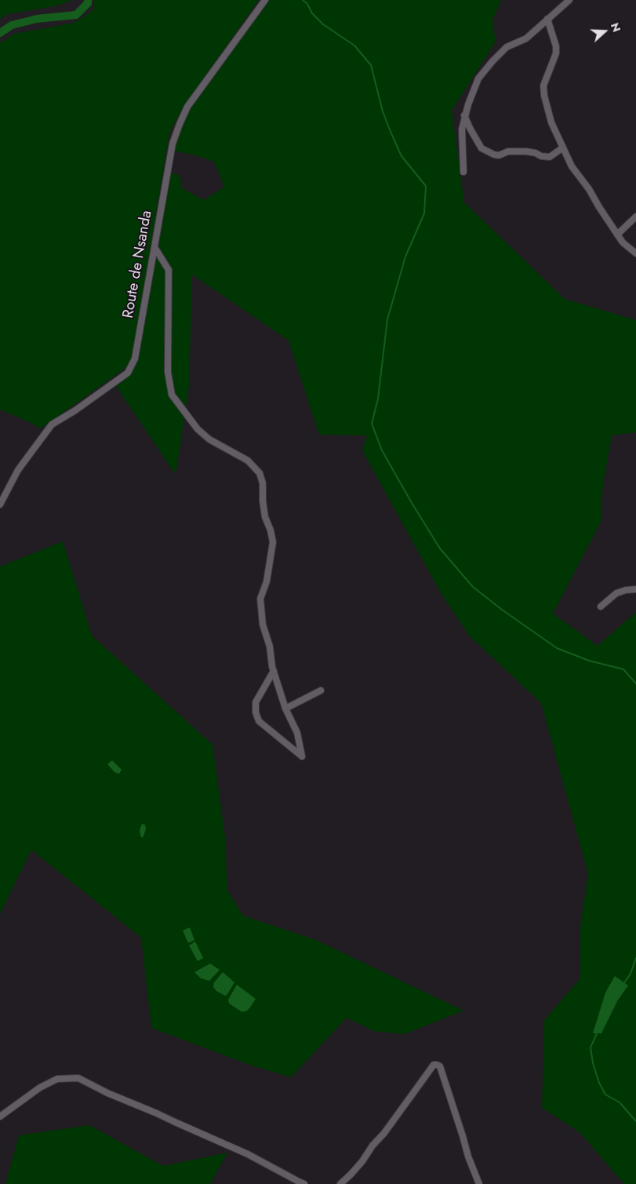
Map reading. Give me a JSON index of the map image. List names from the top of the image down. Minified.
{"streets":{"street":["Route de Nsanda"]},"north":"right"}
